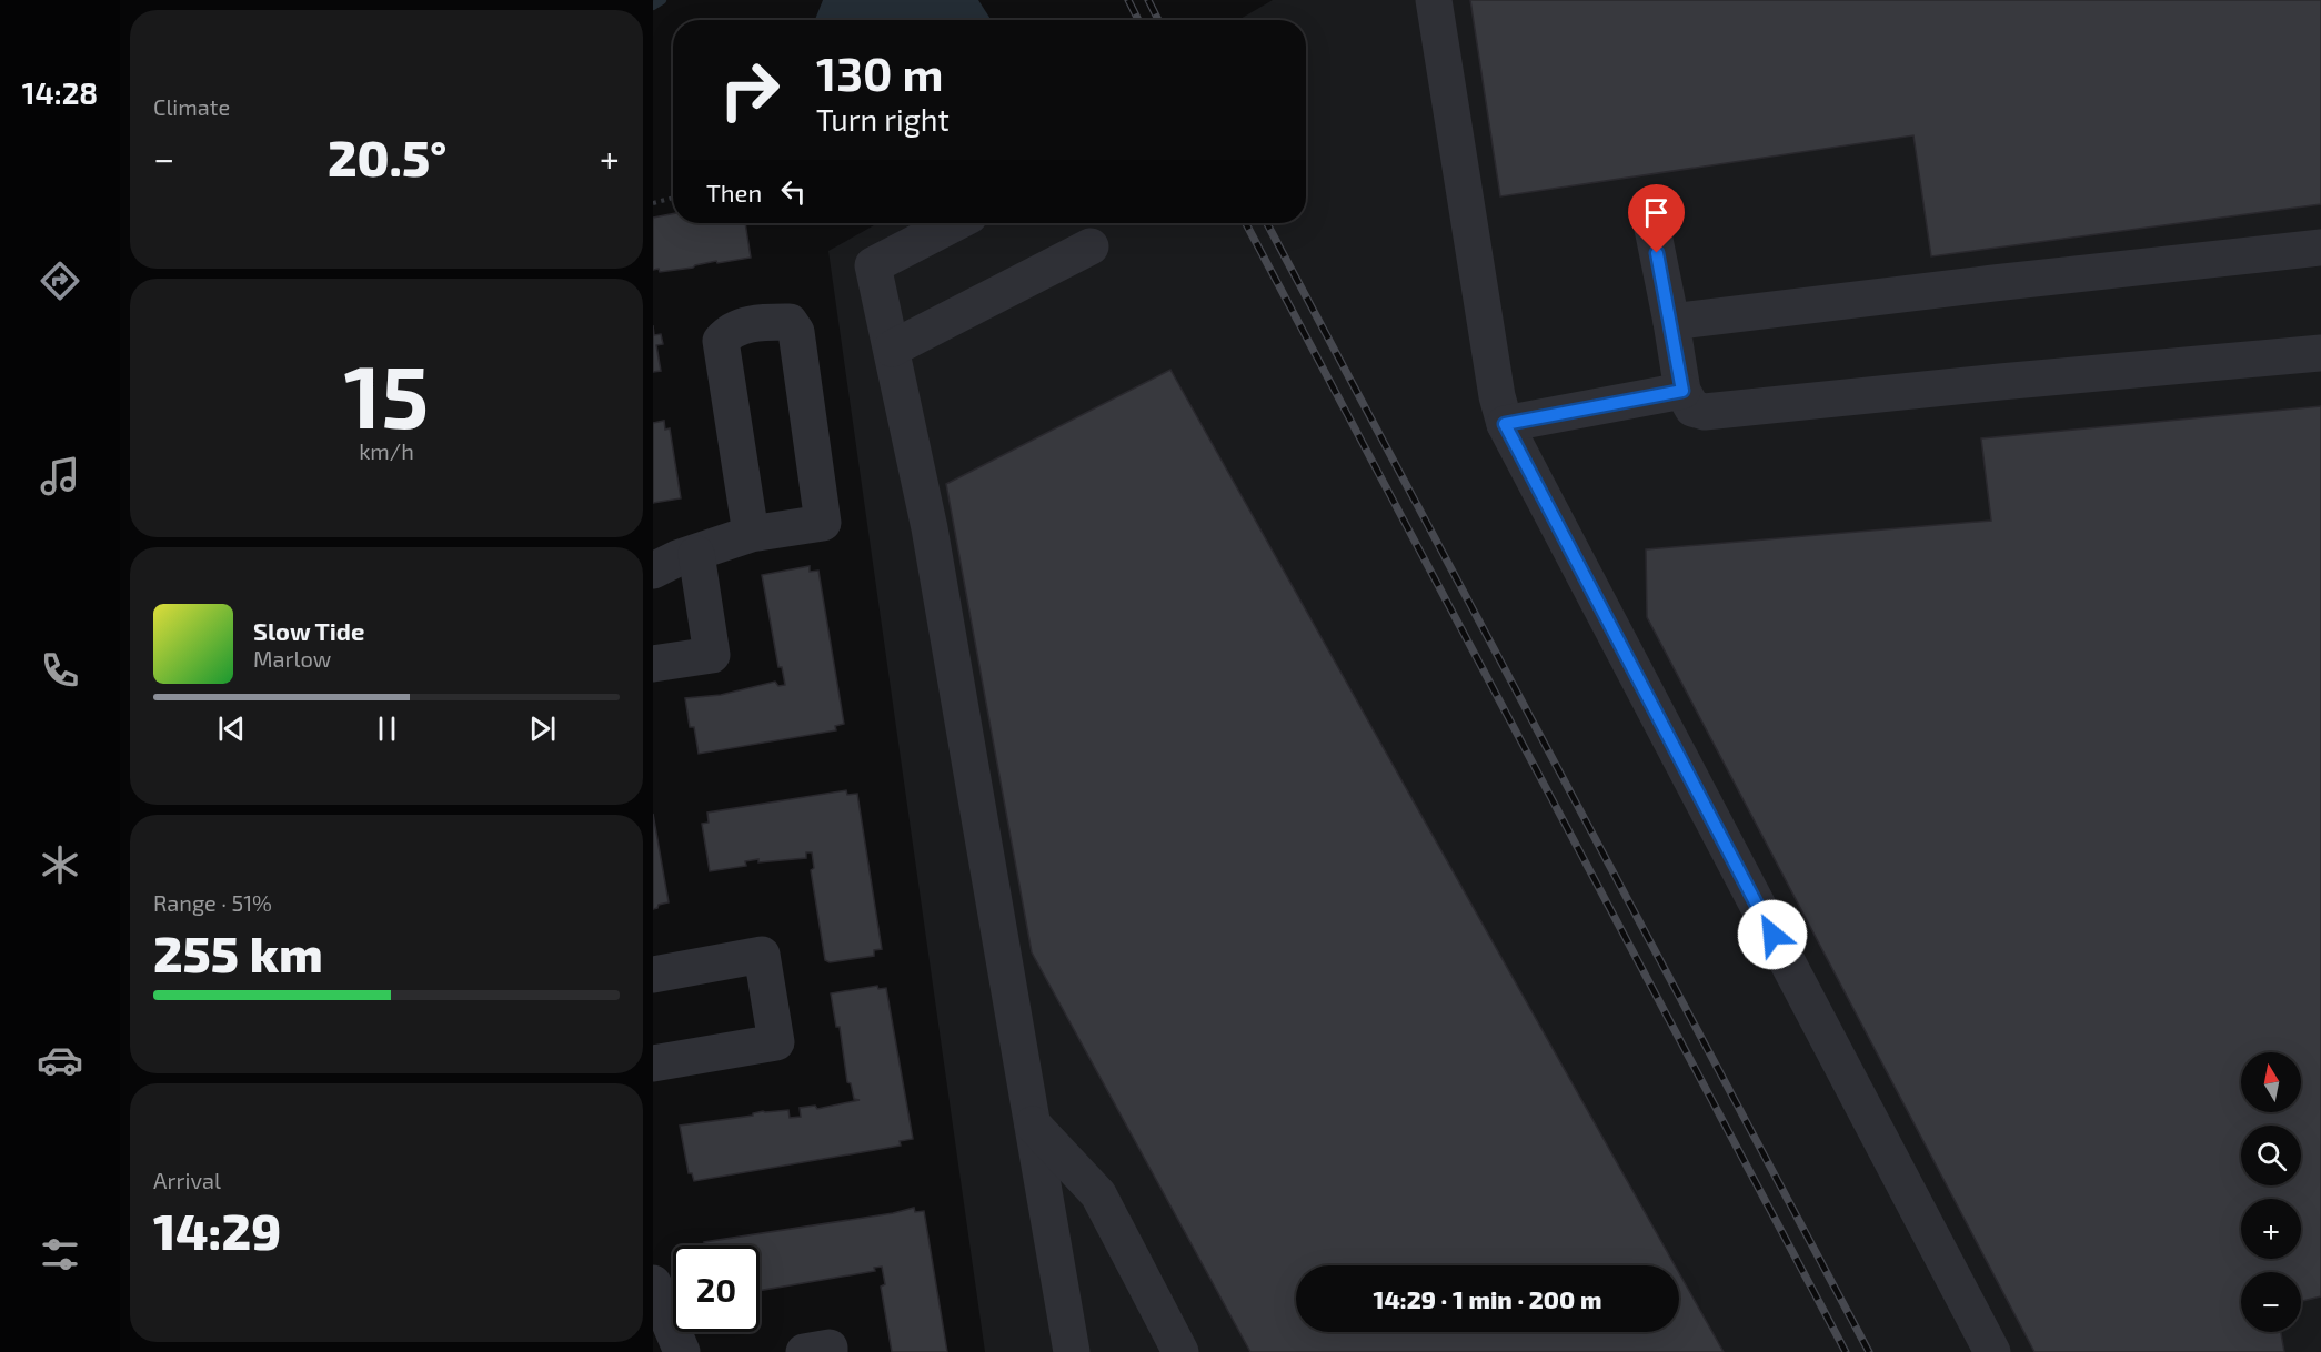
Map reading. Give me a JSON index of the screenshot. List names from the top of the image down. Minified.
{"north":"top","page":{"tabs":"14:28","tile":["Climate",["15","km/h"],["Range · 51%","255 km"],["Arrival","14:29"]],"turn":["130 m","Turn right"],"heat":["−","20.5°","+"],"then":"Then","song":["Slow Tide","Marlow"],"map_buttons":["+","−"],"limit":"20","trip":"14:29 · 1 min · 200 m"}}
